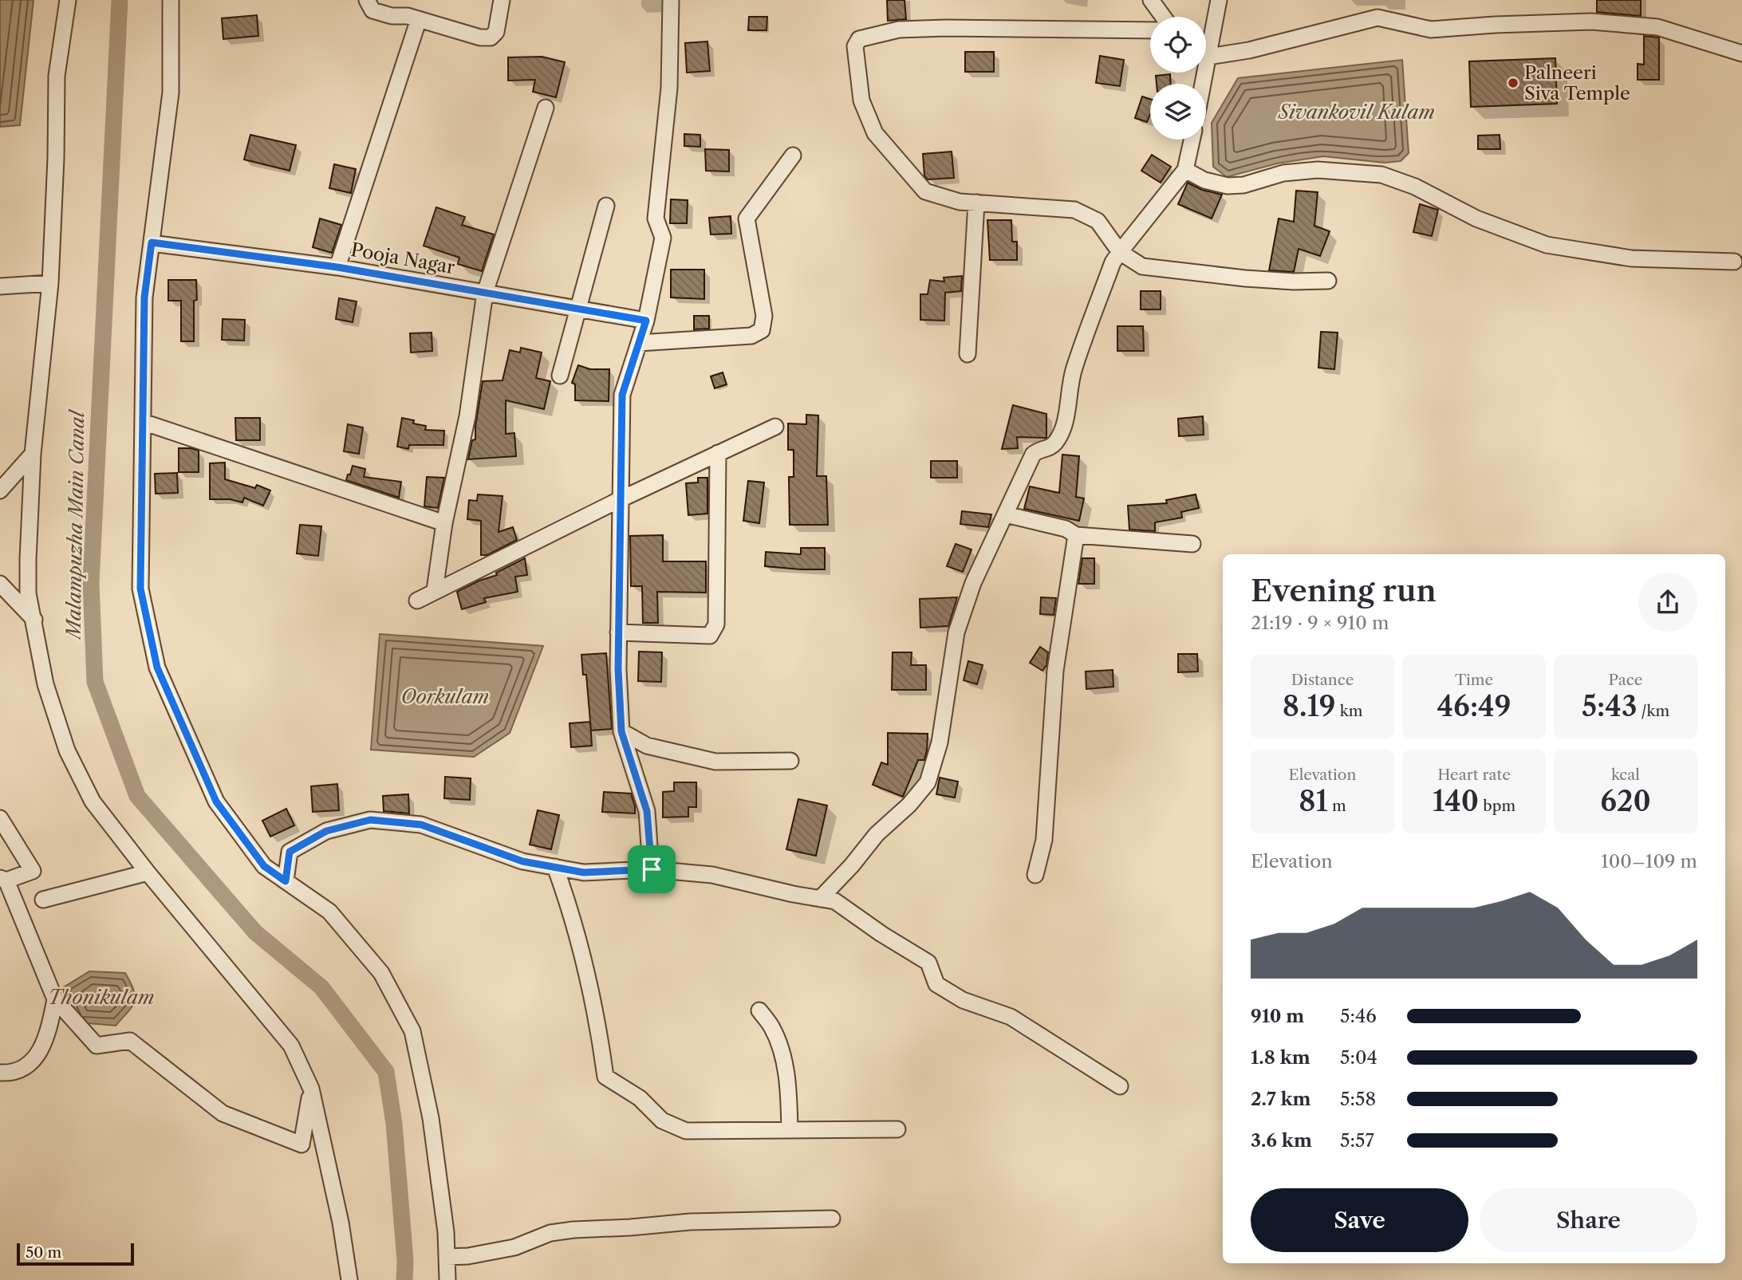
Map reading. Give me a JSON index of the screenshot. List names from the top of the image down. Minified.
{"streets":{"street":["Pooja Nagar"]},"water":["Sivankovil Kulam","Malampuzha Main Canal","Oorkulam","Thonikulam"],"places":["Palneeri Siva Temple"],"scale_bar":"50 m","page":{"heading":["Evening run","21:19 · 9 × 910 m"],"stats":[["Distance","8.19 km"],["Time","46:49"],["Pace","5:43 /km"],["Elevation","81 m"],["Heart rate","140 bpm"],["kcal","620"]],"chart":["Elevation","100–109 m"],"list":[{"name":"910 m","note":"5:46"},{"name":"1.8 km","note":"5:04"},{"name":"2.7 km","note":"5:58"},{"name":"3.6 km","note":"5:57"}],"buttons":["Save","Share"],"scale":"50 m"}}
